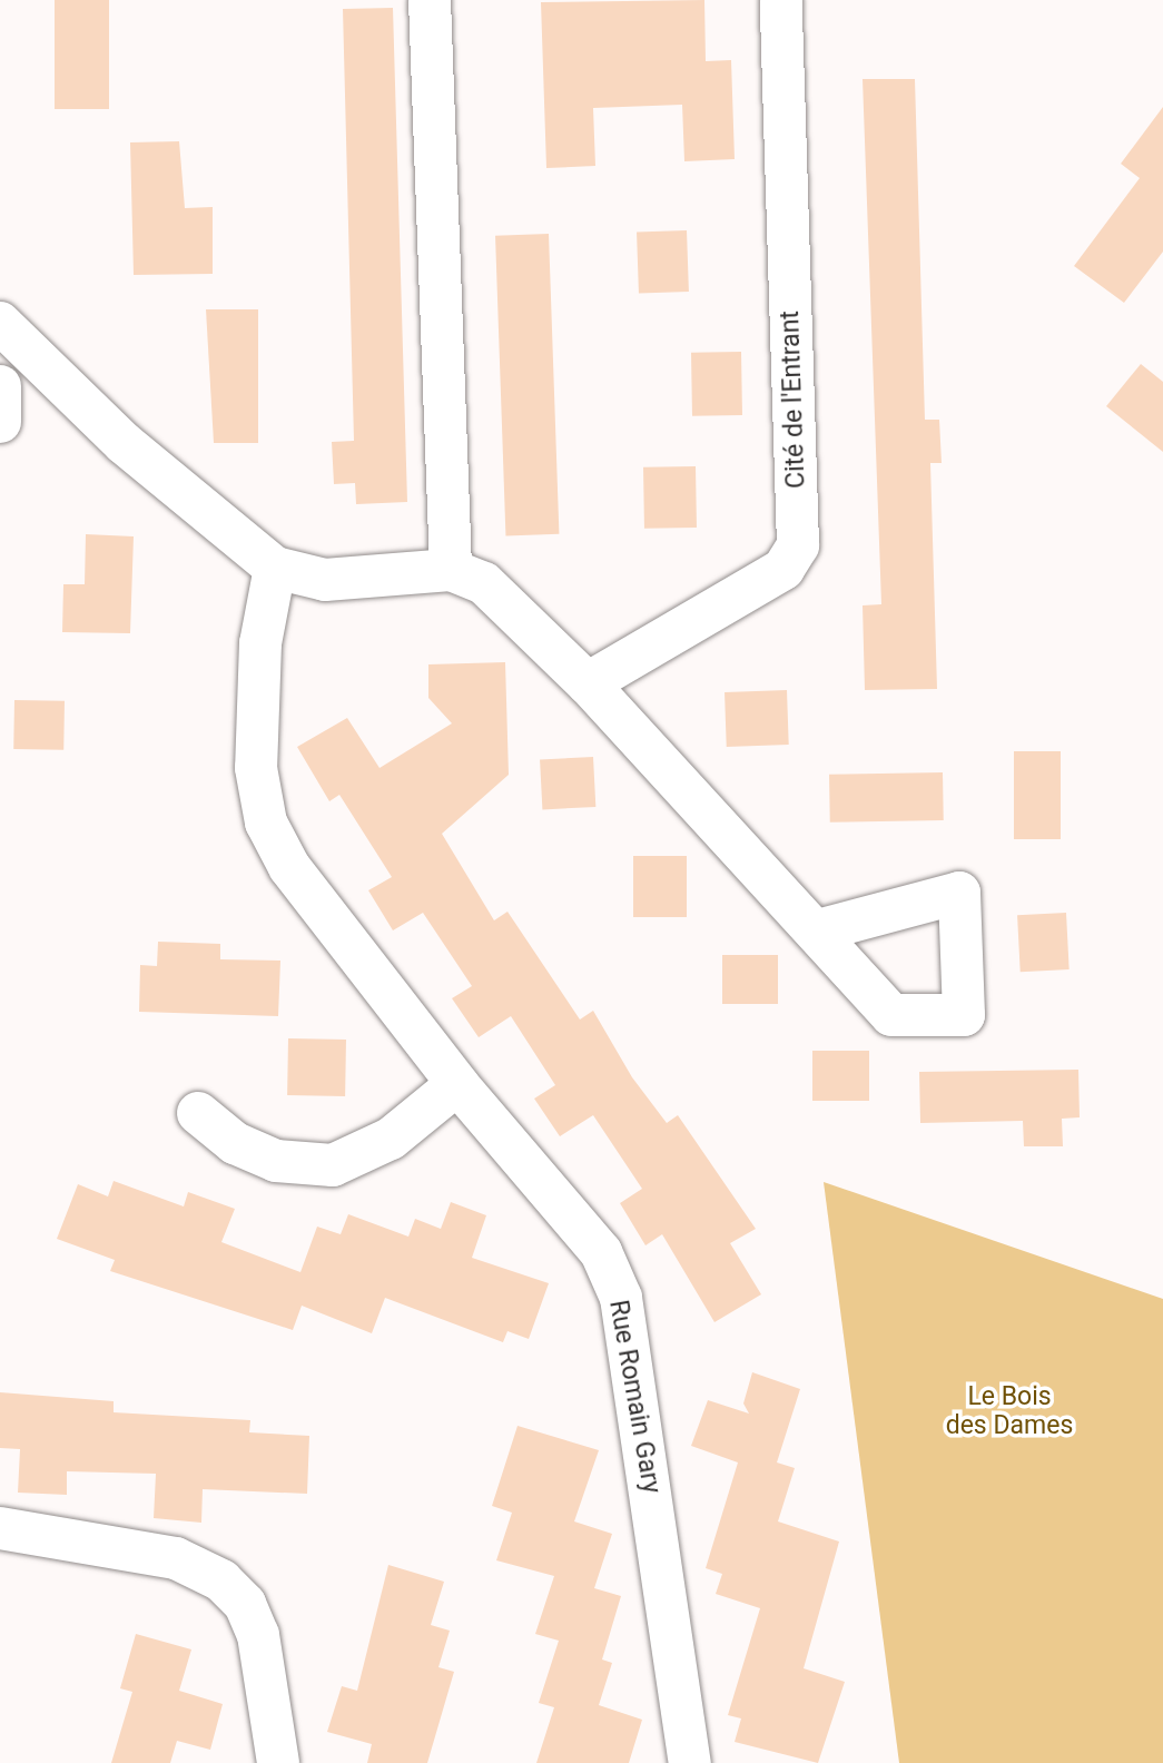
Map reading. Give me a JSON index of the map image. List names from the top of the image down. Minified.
{"streets":{"street":["Cité de l'Entrant","Rue Romain Gary"]},"parks":["Le Bois des Dames"]}
